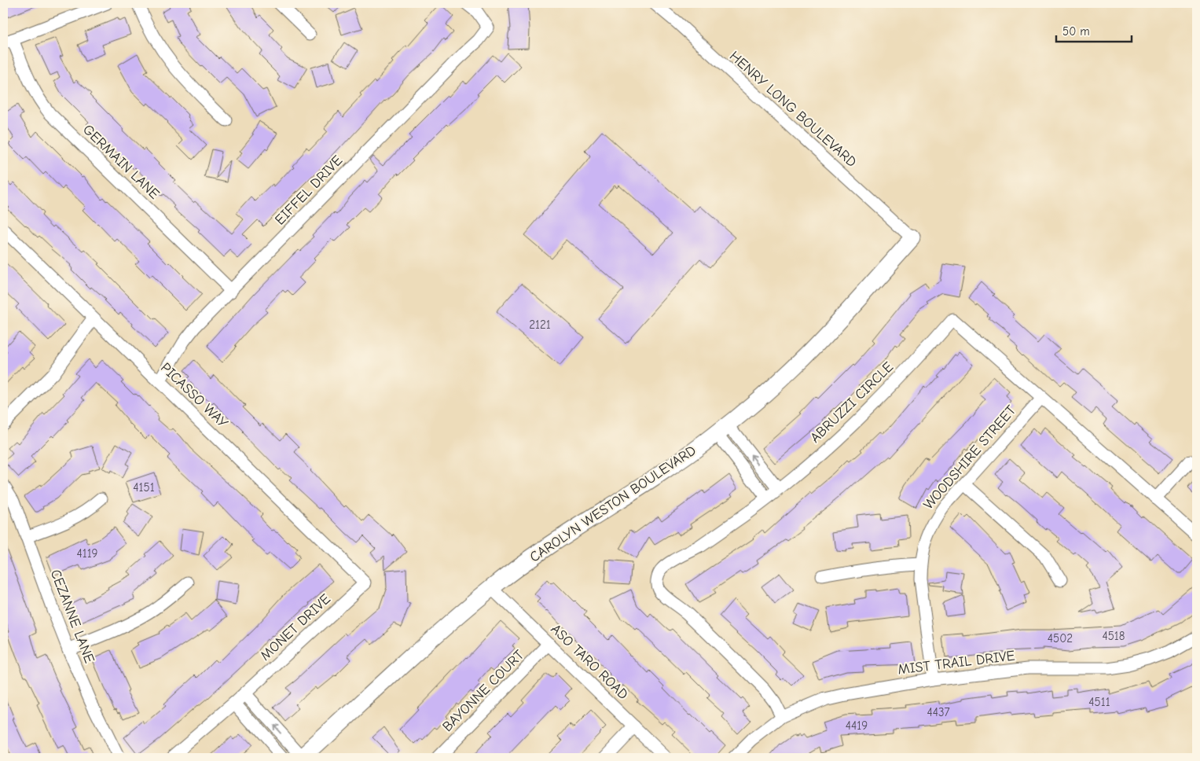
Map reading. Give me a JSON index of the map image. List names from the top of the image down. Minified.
{"streets":{"street":["HENRY LONG BOULEVARD","GERMAIN LANE","EIFFEL DRIVE","PICASSO WAY","ABRUZZI CIRCLE","WOODSHIRE STREET","CAROLYN WESTON BOULEVARD","CEZANNE LANE","MONET DRIVE","ASO TARO ROAD","MIST TRAIL DRIVE","BAYONNE COURT"]},"crossings":[["HENRY LONG BOULEVARD","CAROLYN WESTON BOULEVARD"],["GERMAIN LANE","EIFFEL DRIVE"],["EIFFEL DRIVE","PICASSO WAY"],["PICASSO WAY","MONET DRIVE"],["ABRUZZI CIRCLE","WOODSHIRE STREET"],["ABRUZZI CIRCLE","MIST TRAIL DRIVE"],["WOODSHIRE STREET","MIST TRAIL DRIVE"],["CAROLYN WESTON BOULEVARD","ASO TARO ROAD"],["ASO TARO ROAD","BAYONNE COURT"]],"house_numbers":["2121","4151","4119","4518","4502","4511","4437","4419"],"scale_bar":"50 m"}
